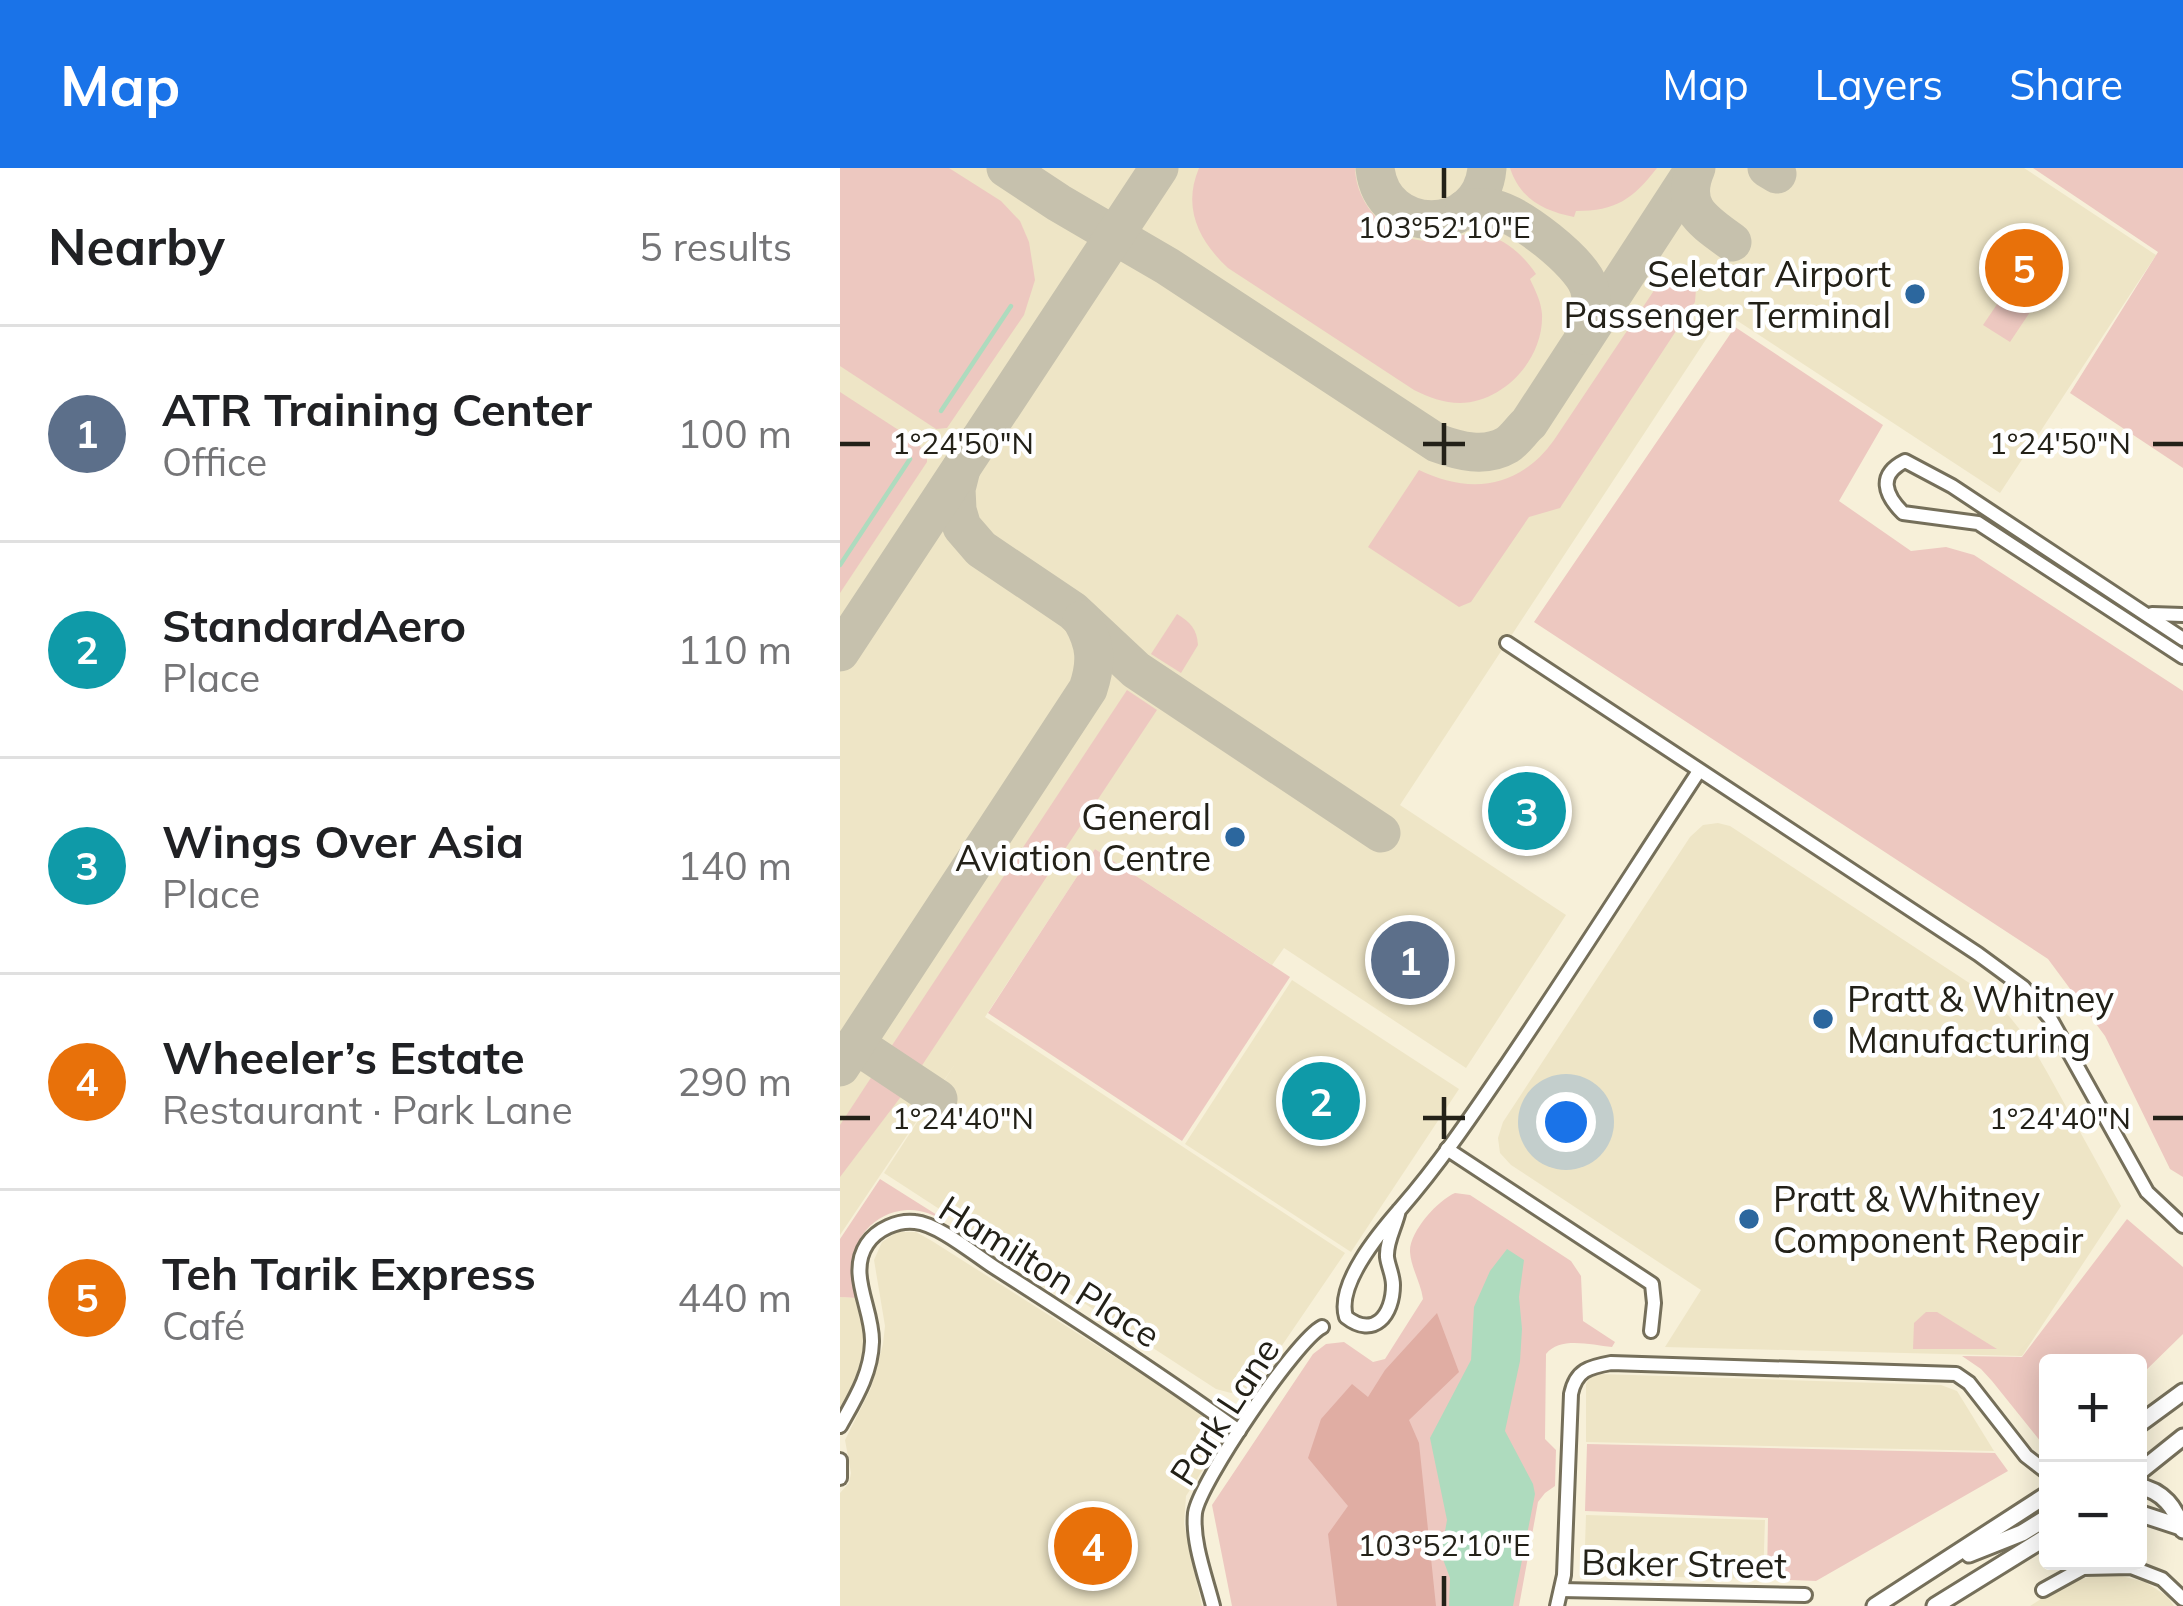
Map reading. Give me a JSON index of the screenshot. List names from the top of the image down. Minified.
{"streets":{"street":["Hamilton Place","Park Lane","Baker Street"]},"crossings":[["Hamilton Place","Park Lane"]],"places":["Seletar Airport Passenger Terminal","General Aviation Centre","Pratt & Whitney Manufacturing","Pratt & Whitney Component Repair"],"page":{"header":"Map","nav":["Map","Layers","Share"],"heading":["Nearby","5 results"],"pins":["5","3","1","2","4"],"list":[{"mark":"1","name":"ATR Training Center","note":"Office","value":"100 m"},{"mark":"2","name":"StandardAero","note":"Place","value":"110 m"},{"mark":"3","name":"Wings Over Asia","note":"Place","value":"140 m"},{"mark":"4","name":"Wheeler’s Estate","note":"Restaurant · Park Lane","value":"290 m"},{"mark":"5","name":"Teh Tarik Express","note":"Café","value":"440 m"}],"map_buttons":["+","−"]},"coordinates":["103°52'10\"E","1°24'50\"N","1°24'40\"N"]}
